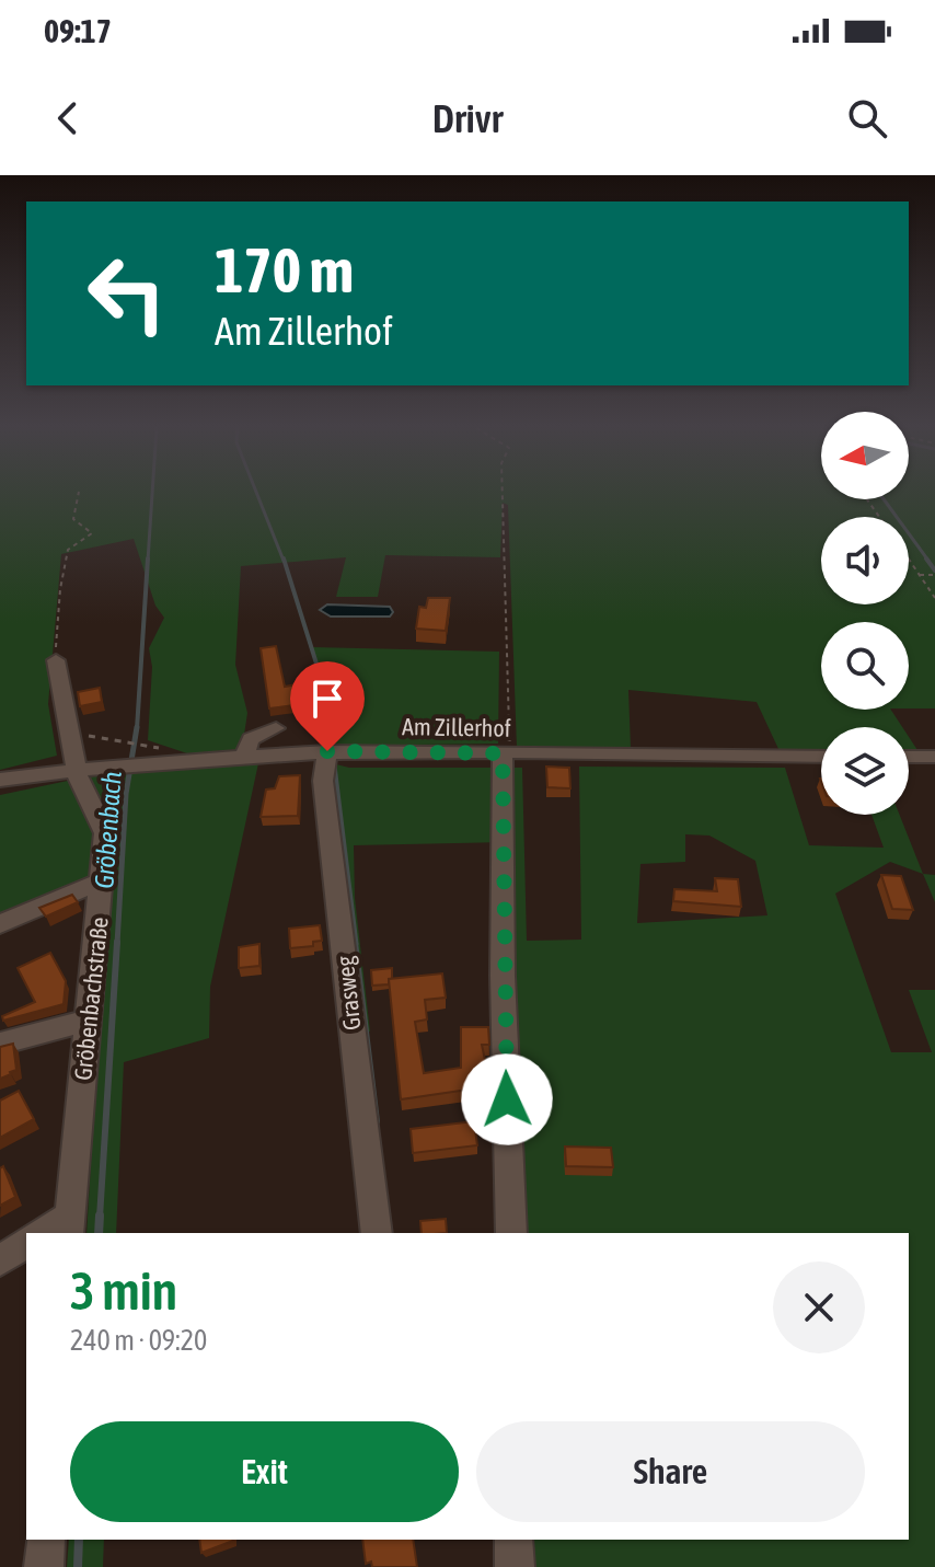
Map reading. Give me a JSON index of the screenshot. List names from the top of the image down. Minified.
{"streets":{"street":["Am Zillerhof","Grasweg","Gröbenbachstraße"]},"crossings":[["Am Zillerhof","Grasweg"],["Am Zillerhof","Gröbenbachstraße"]],"water":["Gröbenbach"],"north":"left","page":{"status":"09:17","header":"Drivr","turn":["170 m","Am Zillerhof"],"heading":["3 min","240 m · 09:20"],"buttons":["Exit","Share"]}}
